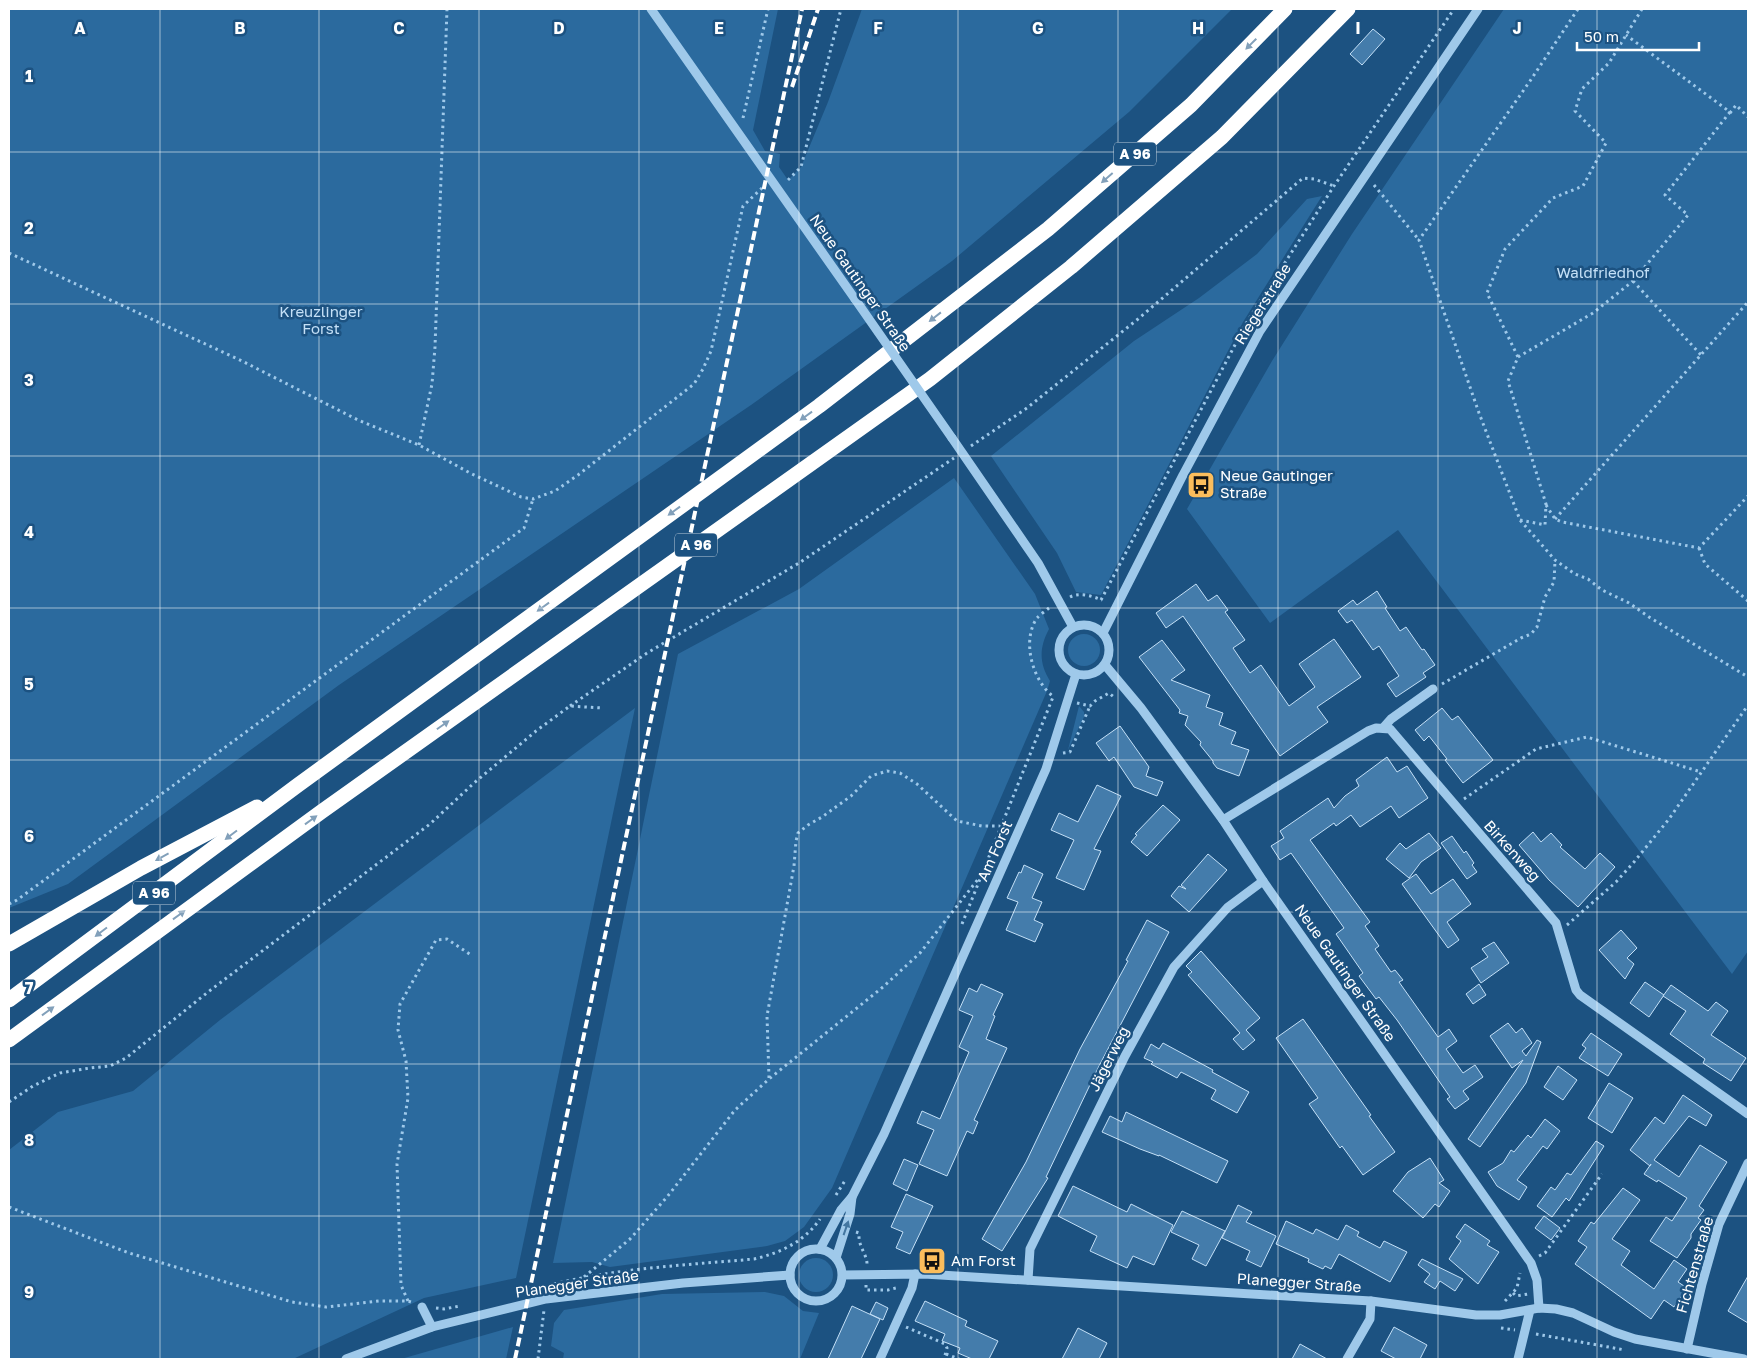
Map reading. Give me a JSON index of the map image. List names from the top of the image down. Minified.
{"streets":{"highway":["A 96"],"street":["Neue Gautinger Straße","Riegerstraße","Am Forst","Birkenweg","Jägerweg","Fichtenstraße","Planegger Straße"]},"crossings":[["Neue Gautinger Straße","Riegerstraße"],["Neue Gautinger Straße","Am Forst"],["Neue Gautinger Straße","Jägerweg"],["Neue Gautinger Straße","Planegger Straße"],["Riegerstraße","Am Forst"],["Am Forst","Planegger Straße"],["Jägerweg","Planegger Straße"],["Fichtenstraße","Planegger Straße"]],"parks":["Waldfriedhof","Kreuzlinger Forst"],"places":{"bus stop":["Neue Gautinger Straße","Am Forst"]},"scale_bar":"50 m","grid":{"columns":["A","B","C","D","E","F","G","H","I","J"],"rows":["1","2","3","4","5","6","7","8","9"]}}
